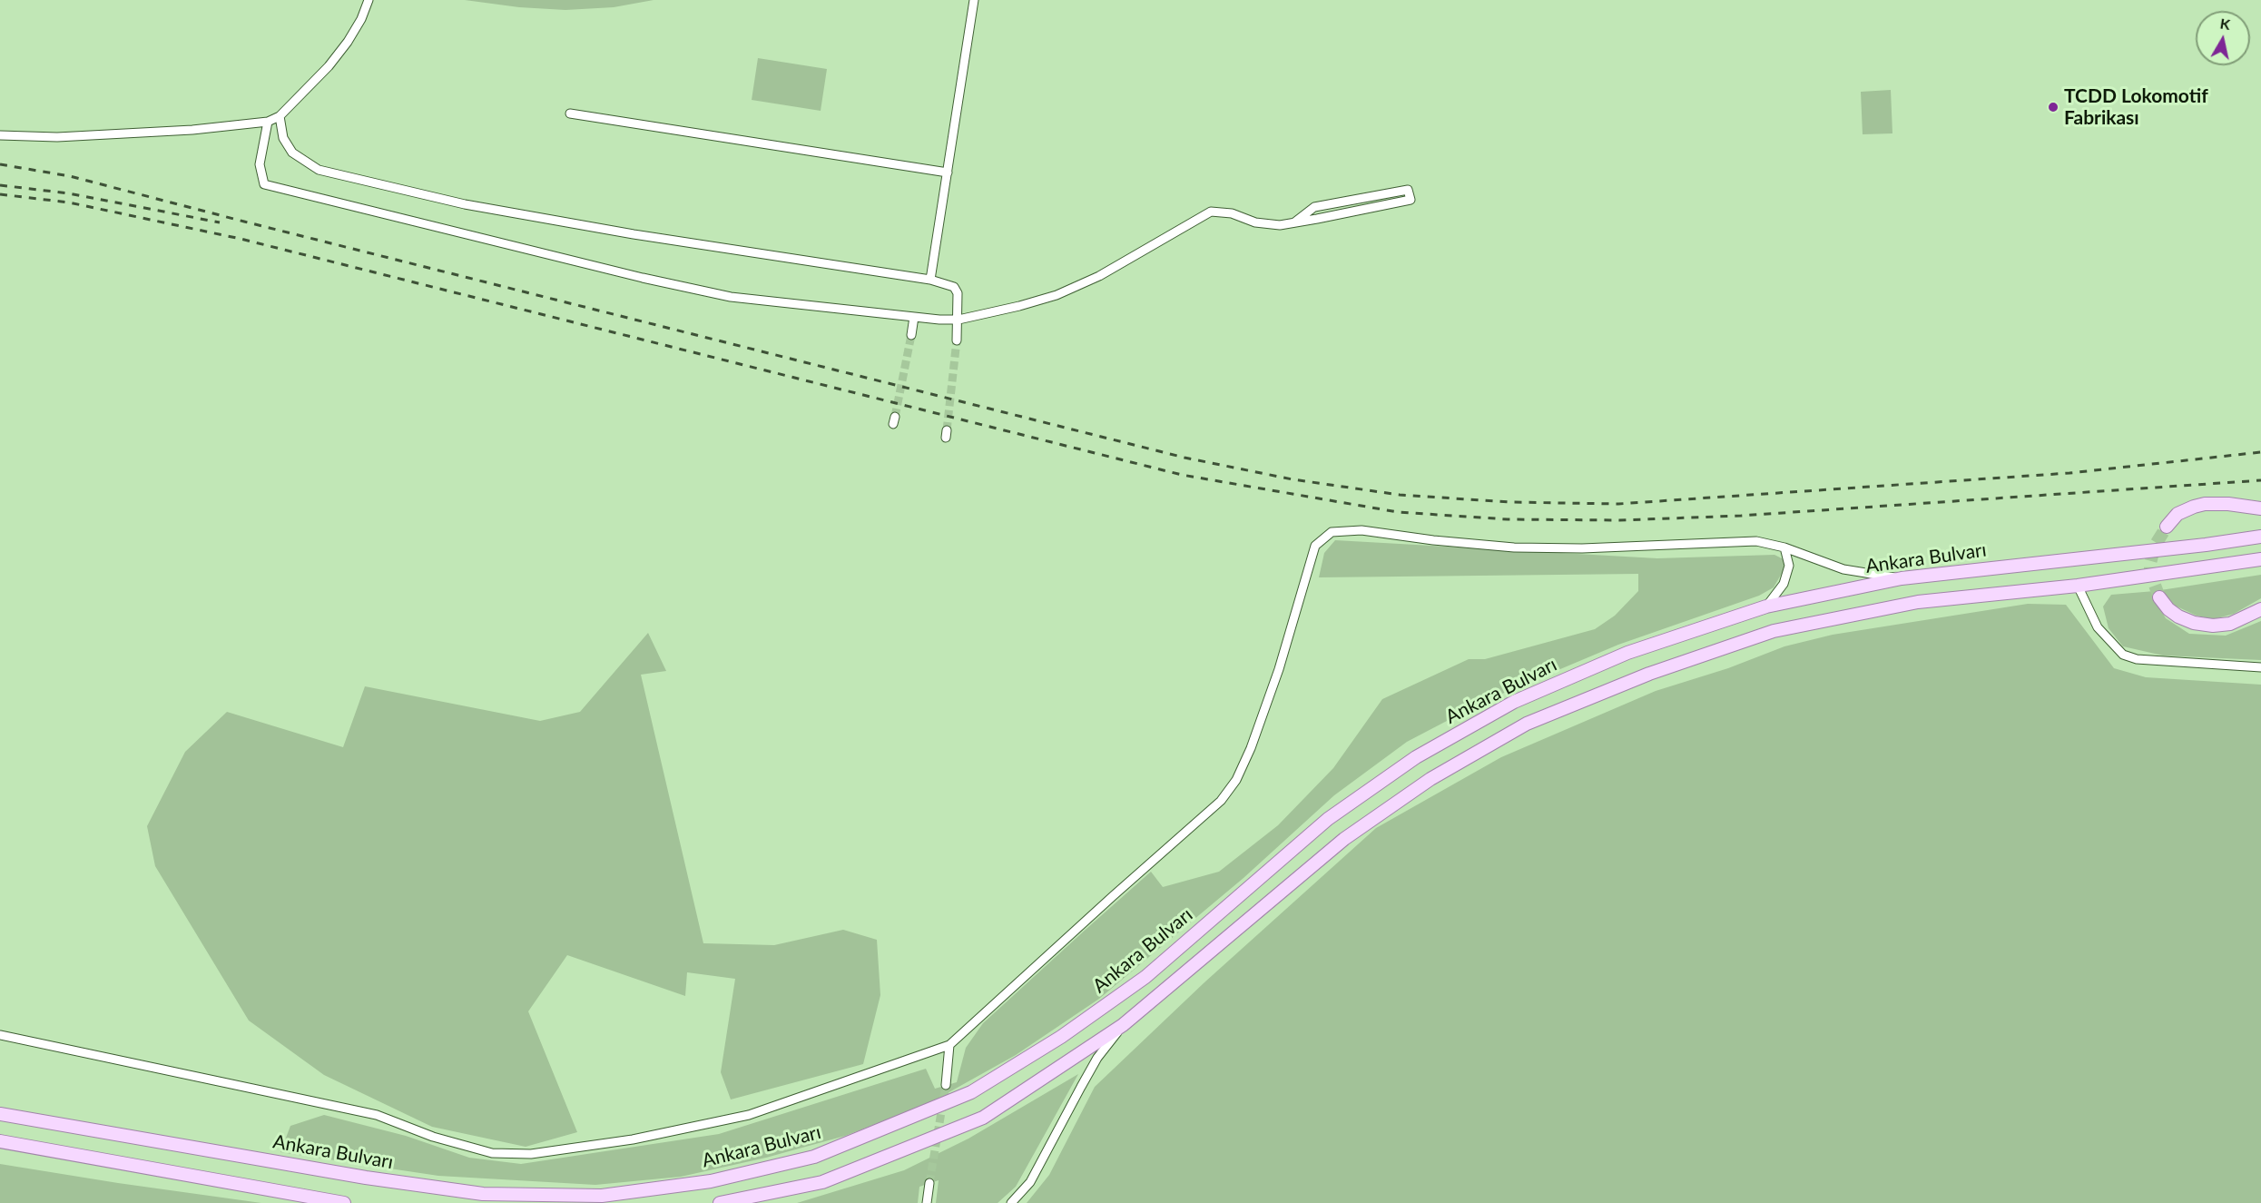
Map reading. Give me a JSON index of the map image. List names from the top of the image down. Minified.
{"streets":{"main road":["Ankara Bulvarı"]},"places":["TCDD Lokomotif Fabrikası"],"north":"top"}
